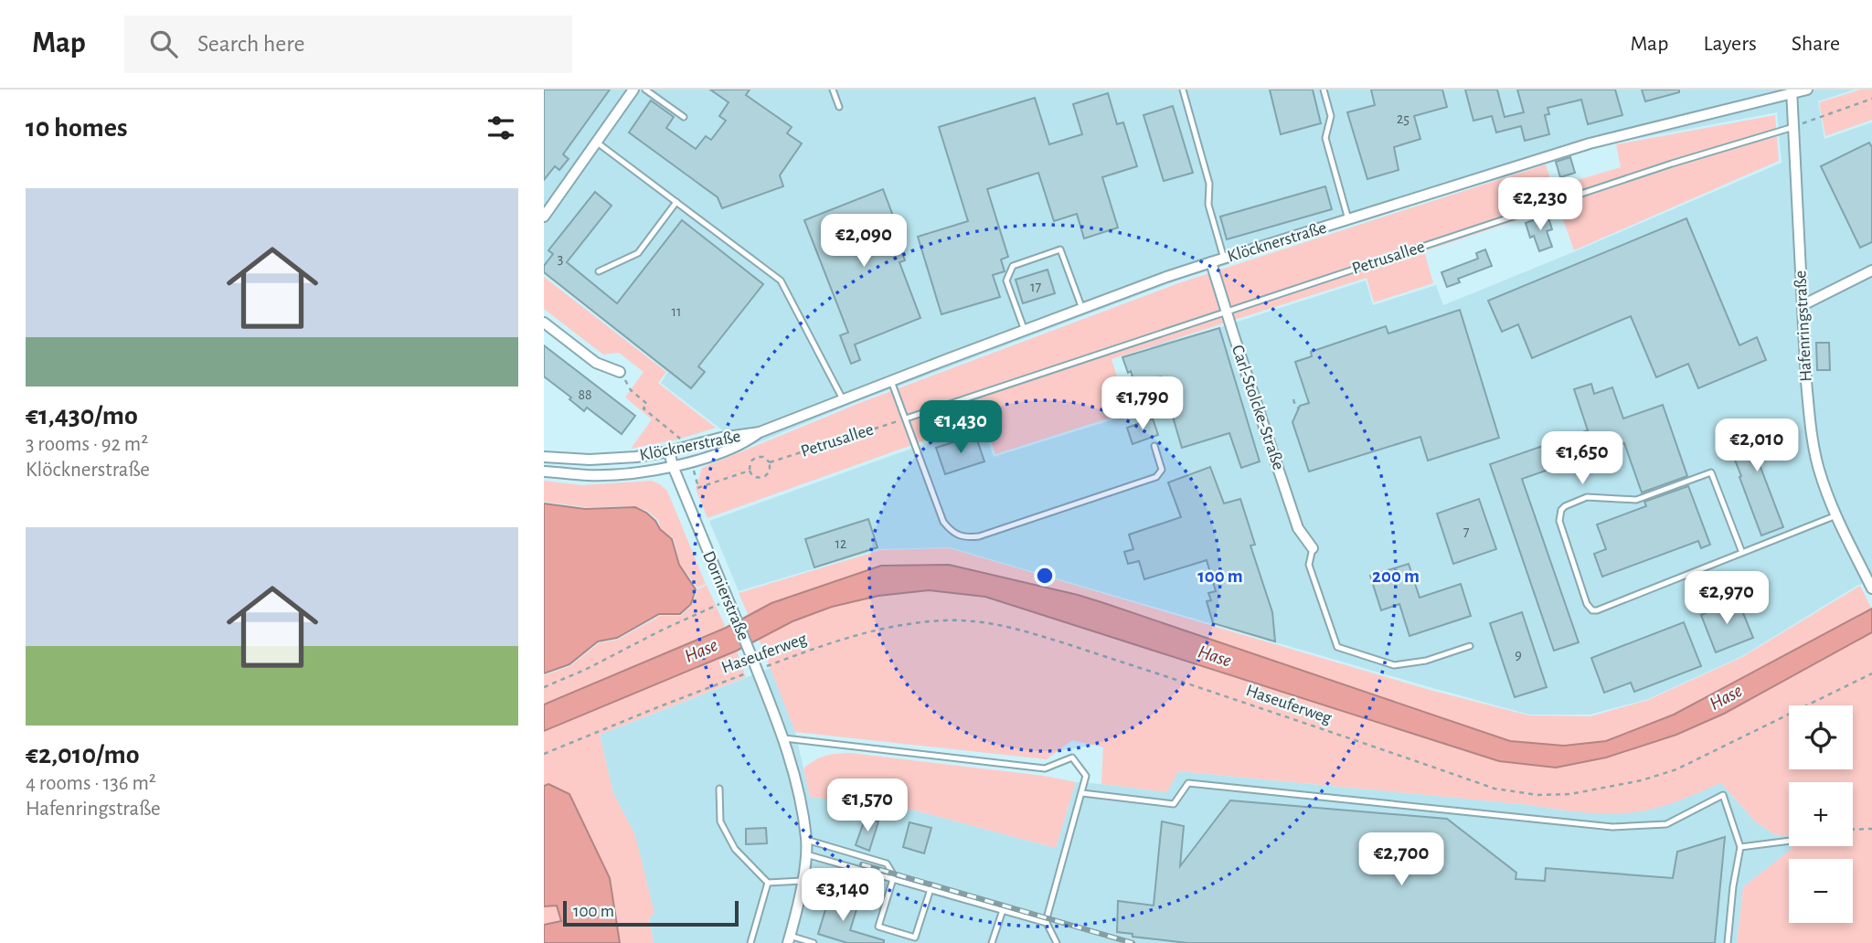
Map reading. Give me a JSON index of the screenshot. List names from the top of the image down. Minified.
{"streets":{"street":["Klöcknerstraße","Hafenringstraße","Carl-Stolcke-Straße","Dornierstraße"],"lane":["Petrusallee"],"path":["Haseuferweg"]},"crossings":[["Klöcknerstraße","Hafenringstraße"],["Klöcknerstraße","Carl-Stolcke-Straße"],["Klöcknerstraße","Dornierstraße"],["Petrusallee","Hafenringstraße"],["Petrusallee","Carl-Stolcke-Straße"],["Petrusallee","Dornierstraße"],["Dornierstraße","Haseuferweg"]],"water":["Hase"],"house_numbers":["25","3","17","11","88","7","12","9"],"scale_bar":"100 m","page":{"header":"Map","search":"Search here","nav":["Map","Layers","Share"],"heading":"10 homes","list":[{"name":"€1,430/mo","note":"3 rooms · 92 m² · Klöcknerstraße"},{"name":"€2,010/mo","note":"4 rooms · 136 m² · Hafenringstraße"}],"price":["€2,230","€2,090","€1,790","€1,430","€2,010","€1,650","€2,970","€1,570","€2,700","€3,140"],"map_buttons":["+","−"],"scale":"100 m"},"rings":["100 m","200 m"]}
